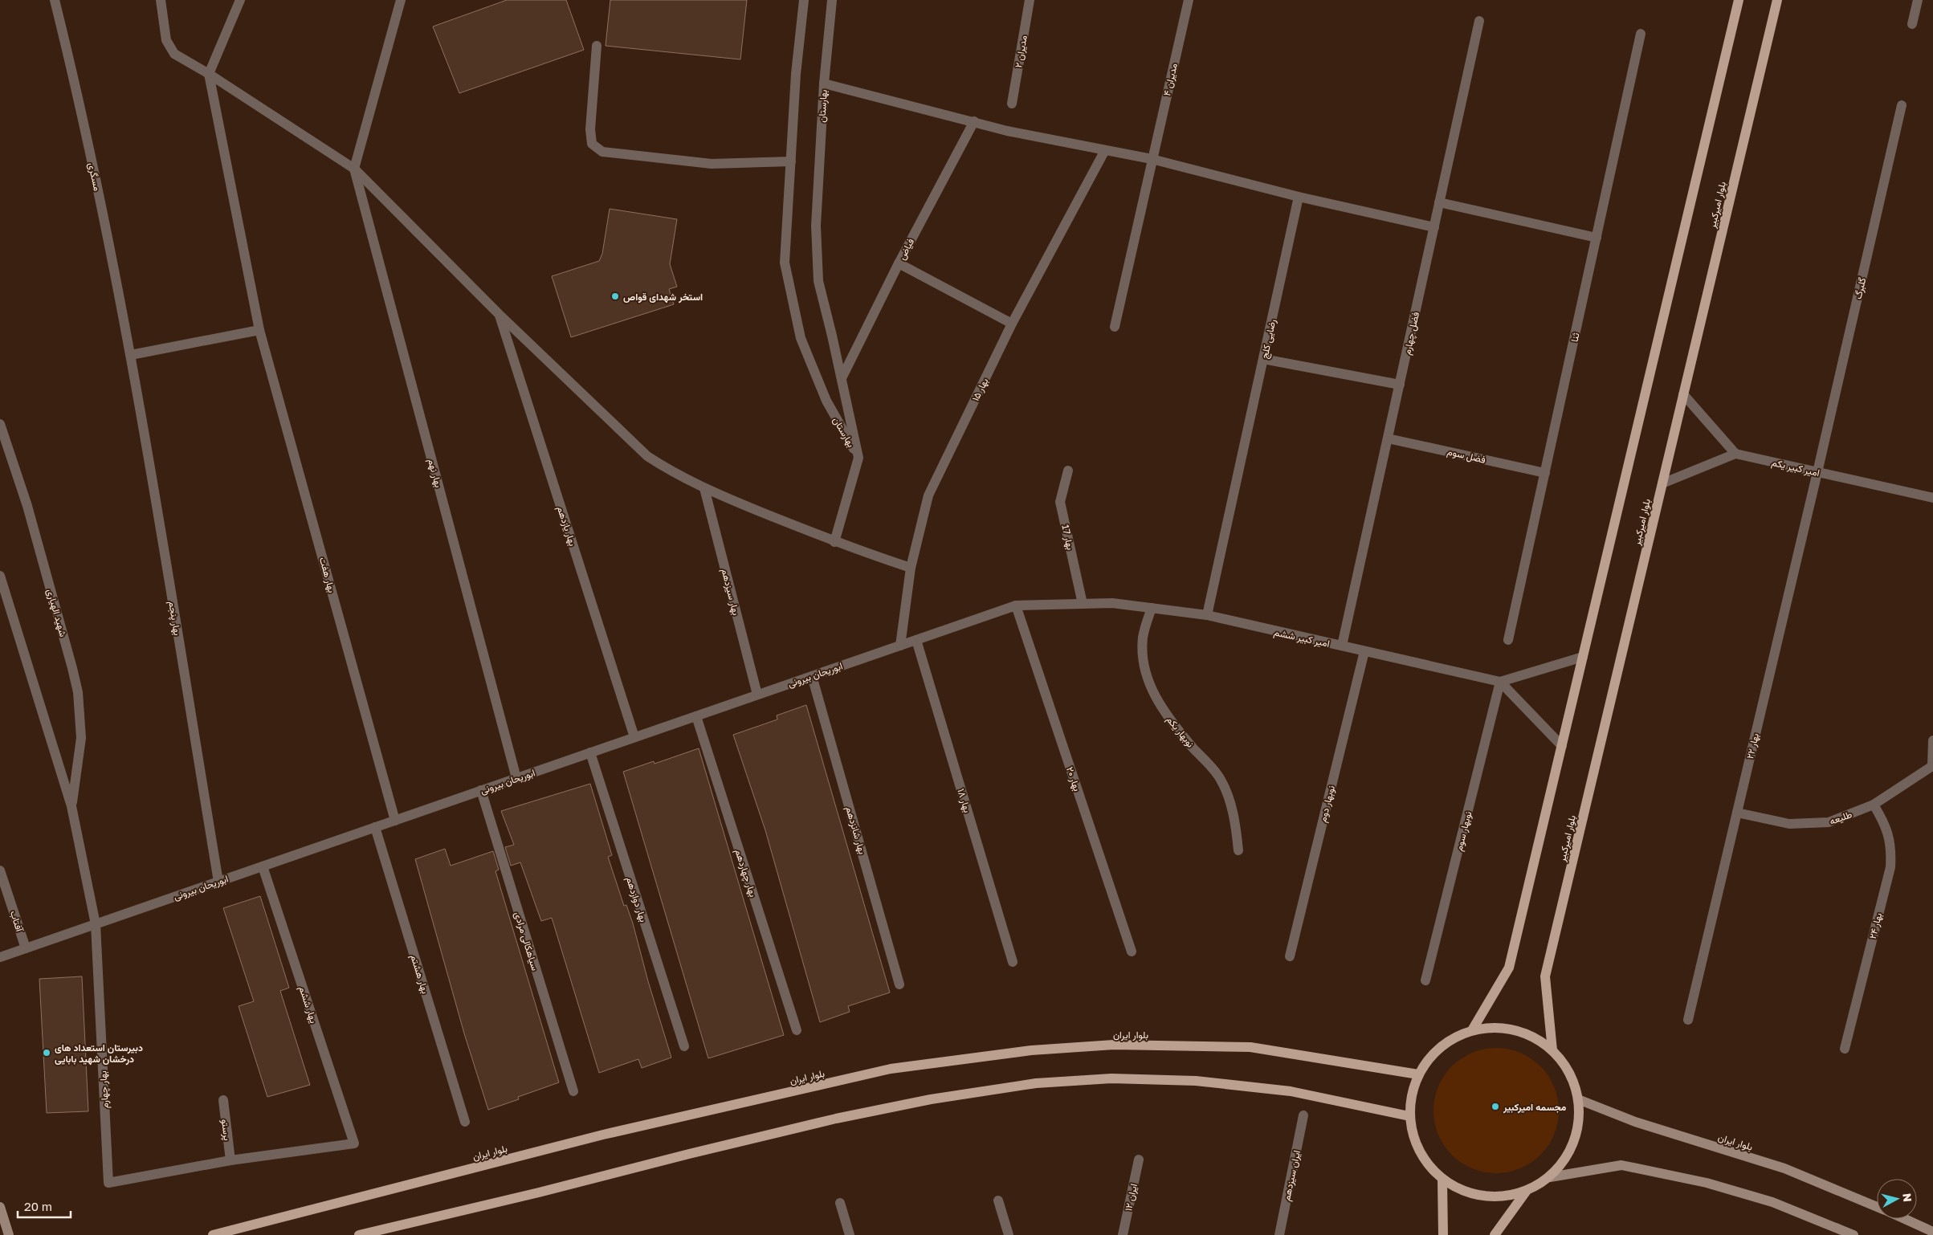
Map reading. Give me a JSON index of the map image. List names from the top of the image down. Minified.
{"streets":{"main road":["بلوار امیرکبیر","بلوار ایران"],"street":["مدیران ۲","مدیران ۴","بهارستان","مسگری","فیاض","گلبرگ","فضل چهارم","ثنا","رضایی کلج","بهار ۱۵","فضل سوم","امیر کبیر یکم","بهار نهم","بهار یازدهم","بهار 17","بهار هفت","بهار سیزدهم","شهید الهیاری","بهار پنجم","امیر کبیر ششم","ابوریحان بیرونی","نوبهار یکم","بهار ۲۲","بهار ۲۰","بهار ۱۸","نوبهار دوم","طلیعه","بهار شانزدهم","نوبهار سوم","بهار چهاردهم","بهار دوازدهم","آفتاب","بهار ۲۴","سیاهکالی مرادی","بهار هشتم","یهار ششم","بهار چهارم","پرستو","ایران سیزدهم","ایران ۱۲"]},"crossings":[["بهارستان","فیاض"],["مسگری","بهار پنجم"],["گلبرگ","امیر کبیر یکم"],["گلبرگ","بهار ۲۲"],["فضل چهارم","فضل سوم"],["فضل چهارم","امیر کبیر ششم"],["ثنا","فضل سوم"],["رضایی کلج","امیر کبیر ششم"],["بهار ۱۵","ابوریحان بیرونی"],["امیر کبیر یکم","بهار ۲۲"],["بهار نهم","ابوریحان بیرونی"],["بهار یازدهم","ابوریحان بیرونی"],["بهار 17","امیر کبیر ششم"],["بهار هفت","ابوریحان بیرونی"],["بهار سیزدهم","ابوریحان بیرونی"],["شهید الهیاری","ابوریحان بیرونی"],["شهید الهیاری","بهار چهارم"],["بهار پنجم","ابوریحان بیرونی"],["امیر کبیر ششم","ابوریحان بیرونی"],["امیر کبیر ششم","نوبهار یکم"],["امیر کبیر ششم","بهار ۲۰"],["امیر کبیر ششم","نوبهار دوم"],["امیر کبیر ششم","نوبهار سوم"],["ابوریحان بیرونی","بهار ۲۰"],["ابوریحان بیرونی","بهار ۱۸"],["ابوریحان بیرونی","بهار شانزدهم"],["ابوریحان بیرونی","بهار چهاردهم"],["ابوریحان بیرونی","بهار دوازدهم"],["ابوریحان بیرونی","آفتاب"],["ابوریحان بیرونی","سیاهکالی مرادی"],["ابوریحان بیرونی","بهار هشتم"],["ابوریحان بیرونی","یهار ششم"],["ابوریحان بیرونی","بهار چهارم"],["بهار ۲۲","طلیعه"],["طلیعه","بهار ۲۴"],["یهار ششم","بهار چهارم"],["یهار ششم","پرستو"],["بهار چهارم","پرستو"]],"places":["استخر شهدای قواص","دبیرستان استعداد های درخشان شهید بابایی","مجسمه امیرکبیر"],"scale_bar":"20 m","north":"right"}
